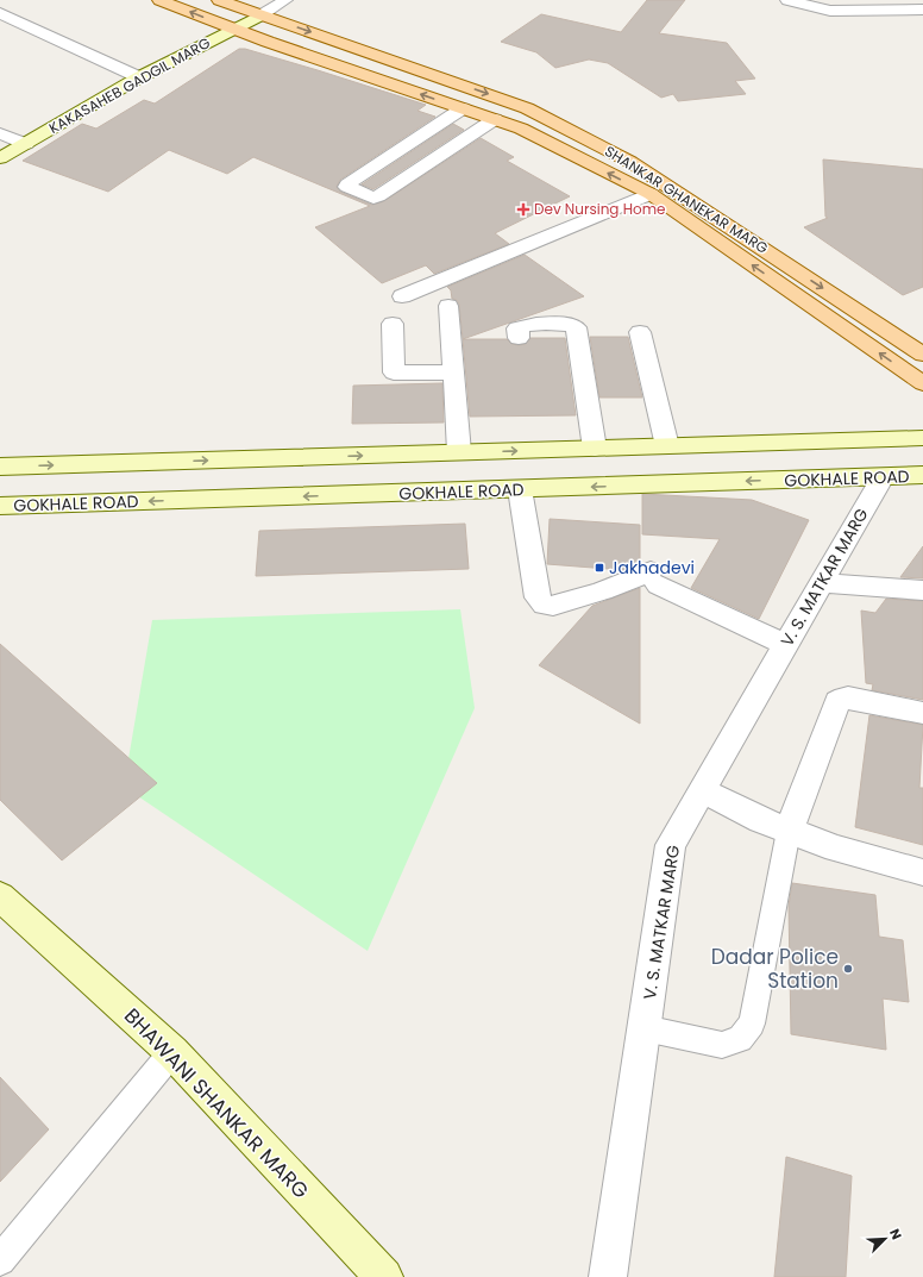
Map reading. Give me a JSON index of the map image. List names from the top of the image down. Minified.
{"streets":{"main road":["KAKASAHEB GADGIL MARG","SHANKAR GHANEKAR MARG","GOKHALE ROAD","BHAWANI SHANKAR MARG"],"street":["V. S. MATKAR MARG"]},"crossings":[["KAKASAHEB GADGIL MARG","SHANKAR GHANEKAR MARG"],["GOKHALE ROAD","V. S. MATKAR MARG"]],"places":{"health":["Dev Nursing Home"],"transit":["Jakhadevi"],"other":["Dadar Police Station"]},"north":"top right"}
